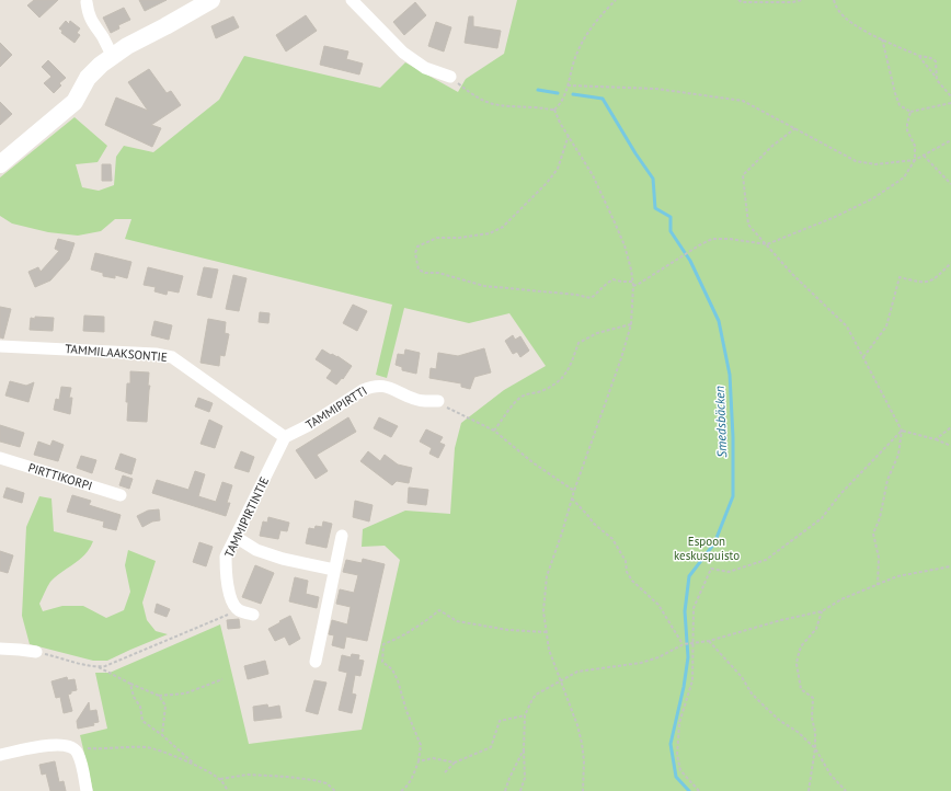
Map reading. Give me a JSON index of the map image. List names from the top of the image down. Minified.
{"streets":{"street":["TAMMILAAKSONTIE","TAMMIPIRTTI","PIRTTIKORPI","TAMMIPIRTINTIE"]},"crossings":[["TAMMILAAKSONTIE","TAMMIPIRTTI"],["TAMMILAAKSONTIE","TAMMIPIRTINTIE"],["TAMMIPIRTTI","TAMMIPIRTINTIE"]],"water":["Smedsbäcken"],"parks":["Espoon keskuspuisto"]}
